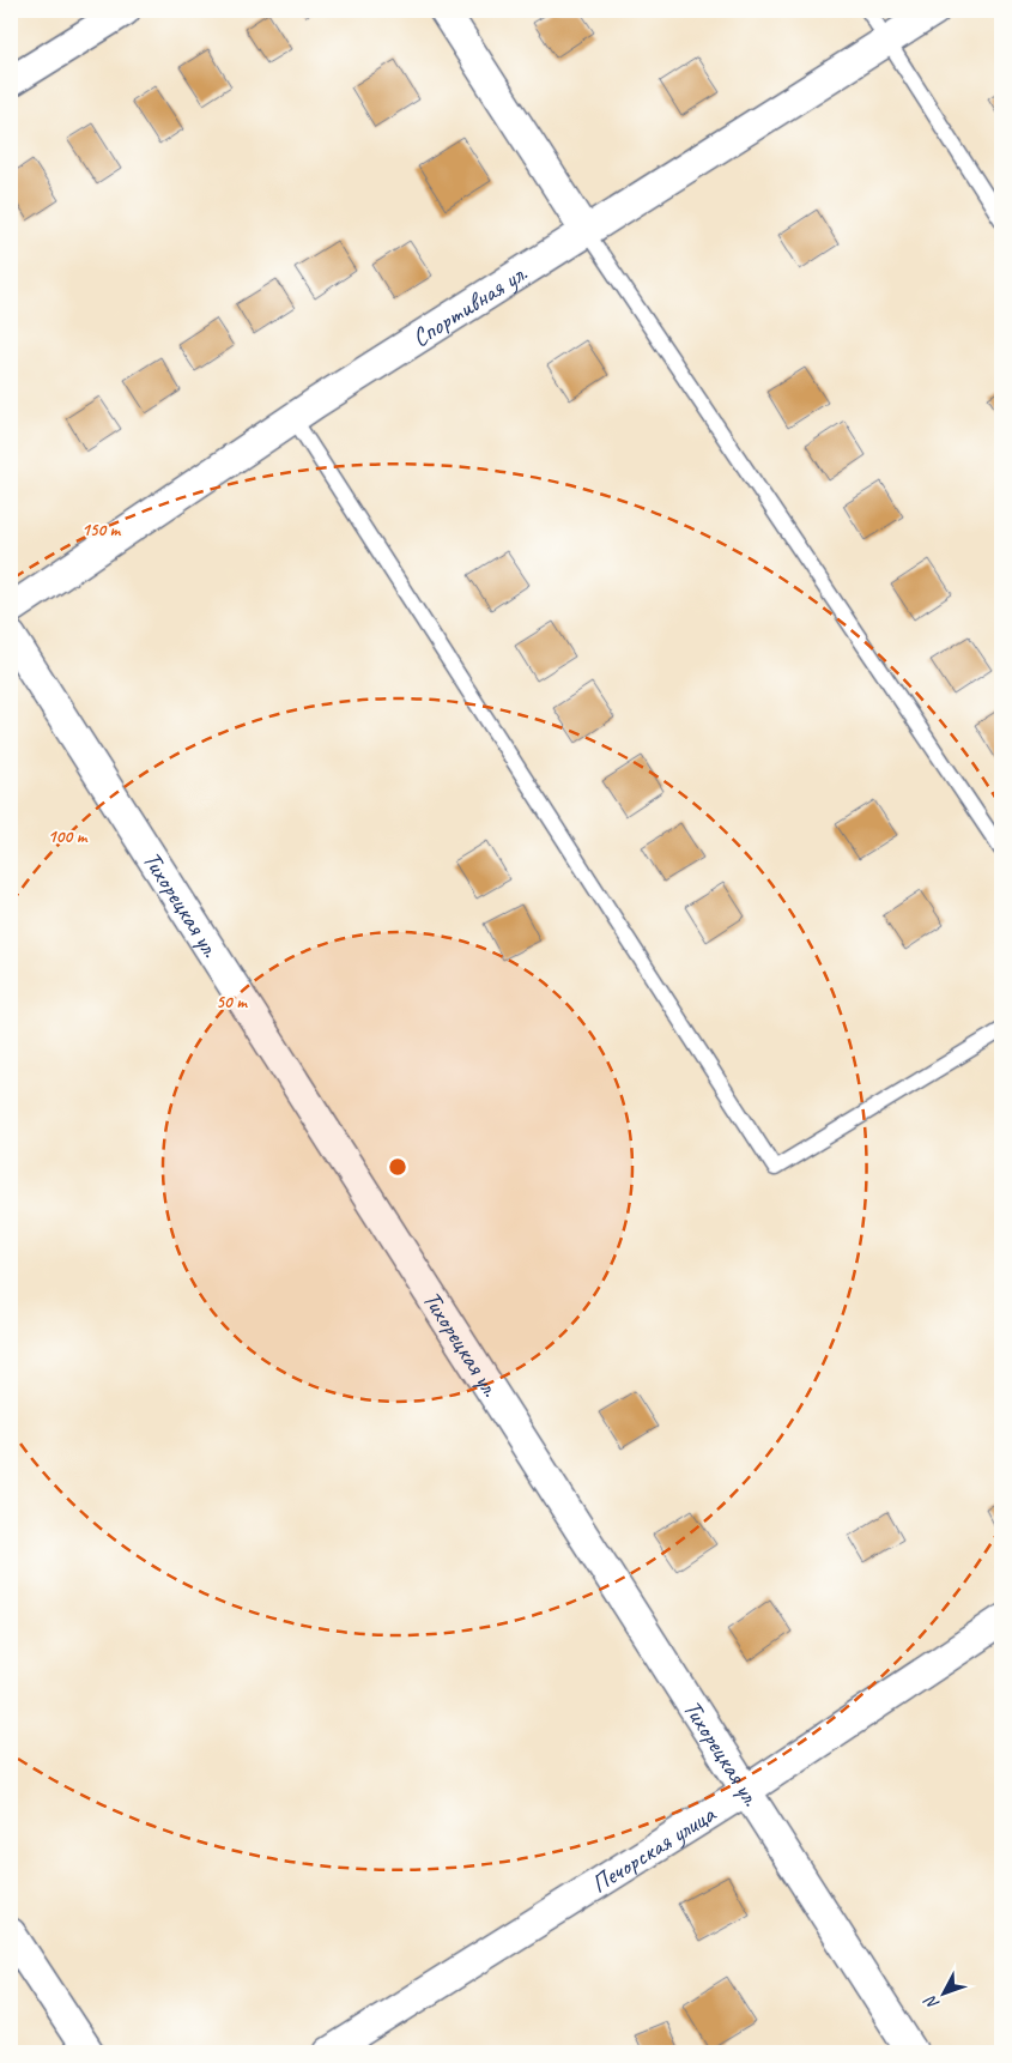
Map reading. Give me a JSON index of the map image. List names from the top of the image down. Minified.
{"streets":{"street":["Спортивная ул.","Тихорецкая ул.","Печорская улица"]},"crossings":[["Тихорецкая ул.","Печорская улица"]],"north":"bottom left","rings":["150 m","100 m","50 m"]}
